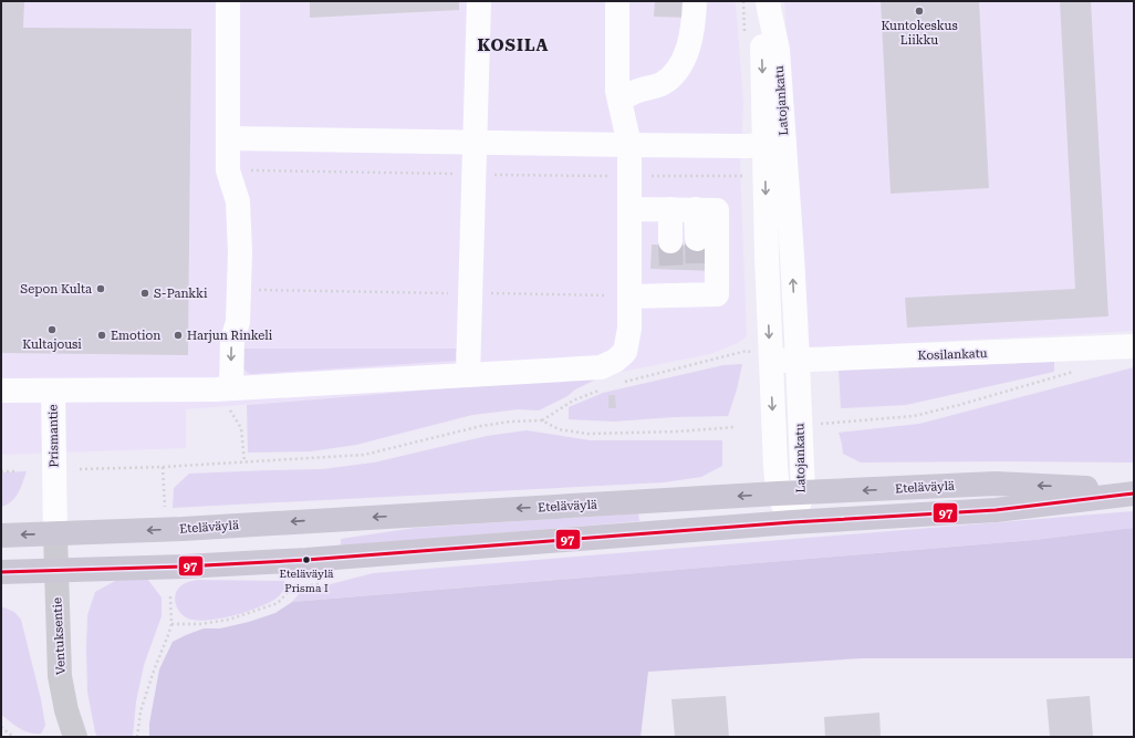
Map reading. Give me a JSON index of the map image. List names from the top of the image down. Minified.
{"streets":{"highway":["Eteläväylä"],"main road":["Ventuksentie"],"street":["Latojankatu","Kosilankatu","Prismantie"]},"crossings":[["Latojankatu","Kosilankatu"],["Latojankatu","Eteläväylä"],["Prismantie","Eteläväylä"],["Prismantie","Ventuksentie"],["Eteläväylä","Ventuksentie"]],"districts":["KOSILA"],"places":["Kuntokeskus Liikku","Sepon Kulta","S-Pankki","Kultajousi","Emotion","Harjun Rinkeli","Eteläväylä Prisma I"],"lines":["transit line 97"]}
